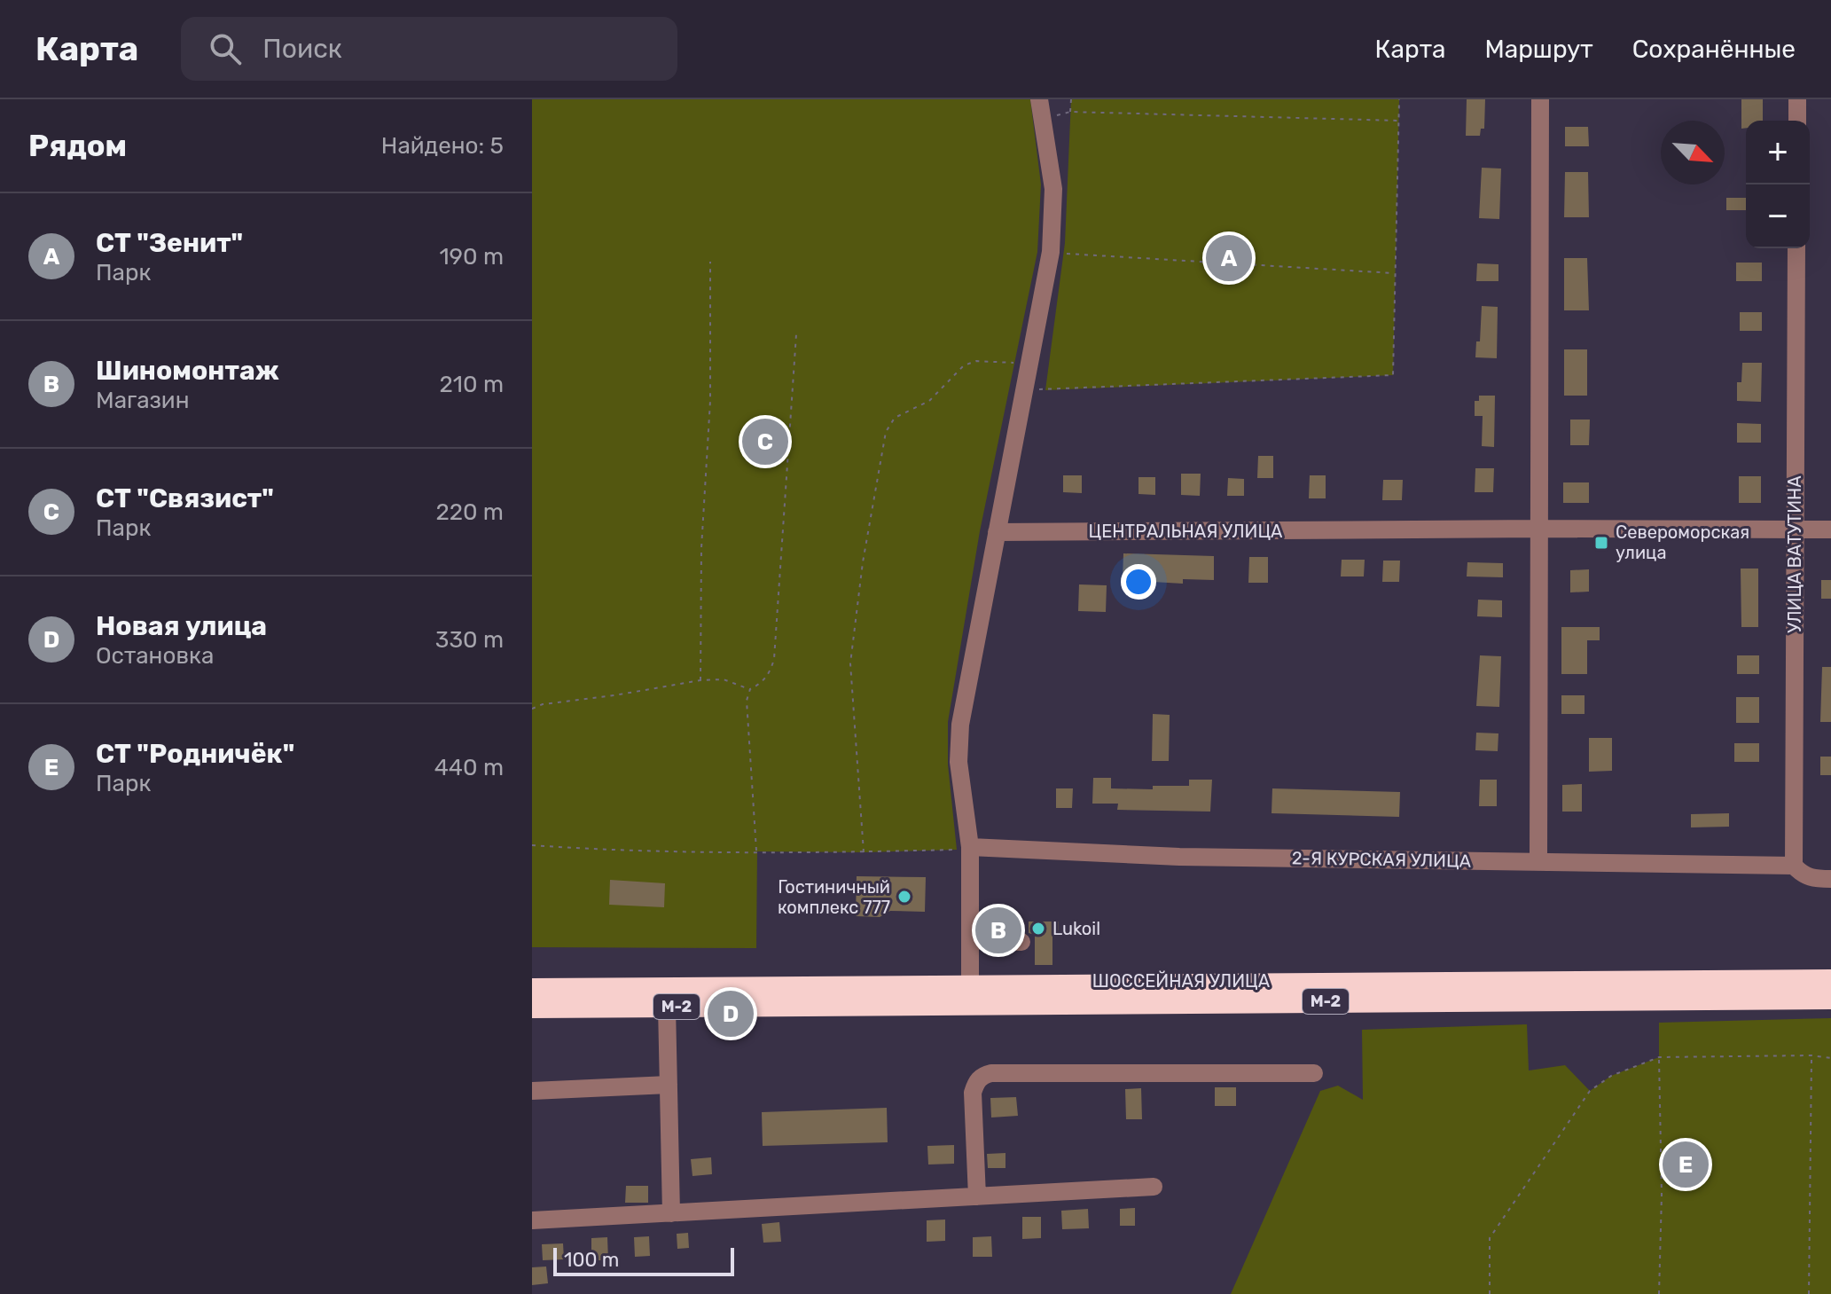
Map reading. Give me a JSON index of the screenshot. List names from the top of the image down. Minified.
{"streets":{"highway":["ШОССЕЙНАЯ УЛИЦА","М-2"],"street":["ЦЕНТРАЛЬНАЯ УЛИЦА","УЛИЦА ВАТУТИНА","2-Я КУРСКАЯ УЛИЦА"]},"crossings":[["ЦЕНТРАЛЬНАЯ УЛИЦА","УЛИЦА ВАТУТИНА"],["УЛИЦА ВАТУТИНА","2-Я КУРСКАЯ УЛИЦА"]],"places":{"transit":["Североморская улица"],"other":["Гостиничный комплекс 777","Lukoil"]},"scale_bar":"100 m","north":"bottom right","page":{"header":"Карта","search":"Поиск","nav":["Карта","Маршрут","Сохранённые"],"heading":["Рядом","Найдено: 5"],"map_buttons":["+","−"],"list":[{"mark":"A","name":"СТ \"Зенит\"","note":"Парк","value":"190 m"},{"mark":"B","name":"Шиномонтаж","note":"Магазин","value":"210 m"},{"mark":"C","name":"СТ \"Связист\"","note":"Парк","value":"220 m"},{"mark":"D","name":"Новая улица","note":"Остановка","value":"330 m"},{"mark":"E","name":"СТ \"Родничёк\"","note":"Парк","value":"440 m"}],"pins":["A","C","B","D","E"],"scale":"100 m"}}
